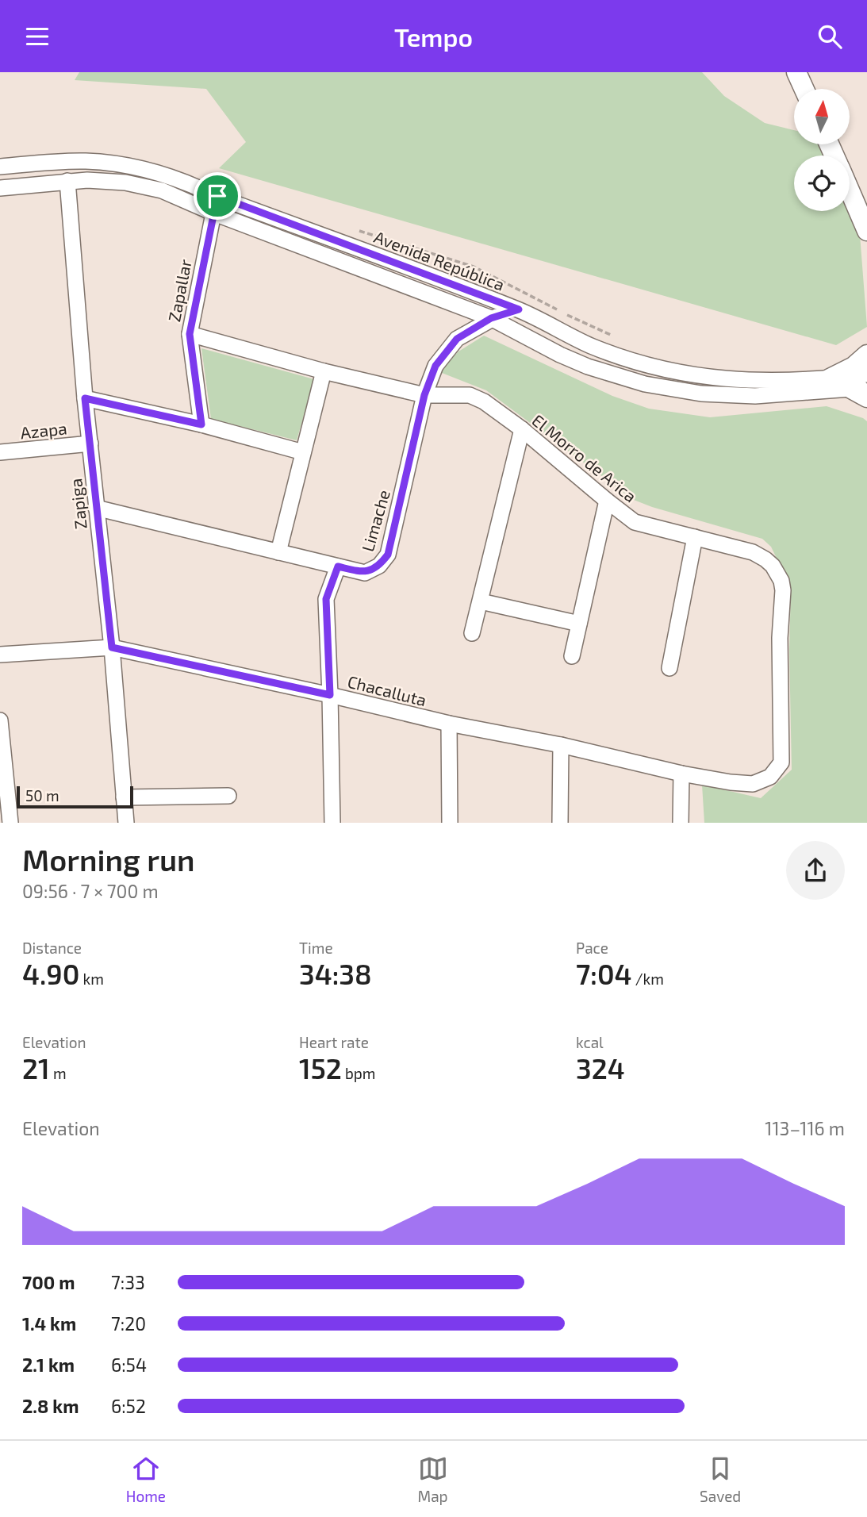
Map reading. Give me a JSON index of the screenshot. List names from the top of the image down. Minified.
{"streets":{"street":["Avenida República","Zapallar","Azapa","El Morro de Arica","Zapiga","Limache","Chacalluta"]},"crossings":[["Avenida República","Zapallar"],["Avenida República","Limache"],["Zapallar","El Morro de Arica"],["Azapa","Zapiga"],["El Morro de Arica","Limache"],["El Morro de Arica","Chacalluta"],["Zapiga","Limache"],["Zapiga","Chacalluta"]],"scale_bar":"50 m","north":"top","page":{"header":"Tempo","scale":"50 m","heading":["Morning run","09:56 · 7 × 700 m"],"stats":[["Distance","4.90 km"],["Time","34:38"],["Pace","7:04 /km"],["Elevation","21 m"],["Heart rate","152 bpm"],["kcal","324"]],"chart":["Elevation","113–116 m"],"list":[{"name":"700 m","note":"7:33"},{"name":"1.4 km","note":"7:20"},{"name":"2.1 km","note":"6:54"},{"name":"2.8 km","note":"6:52"}],"tabs":["Home","Map","Saved"]}}
